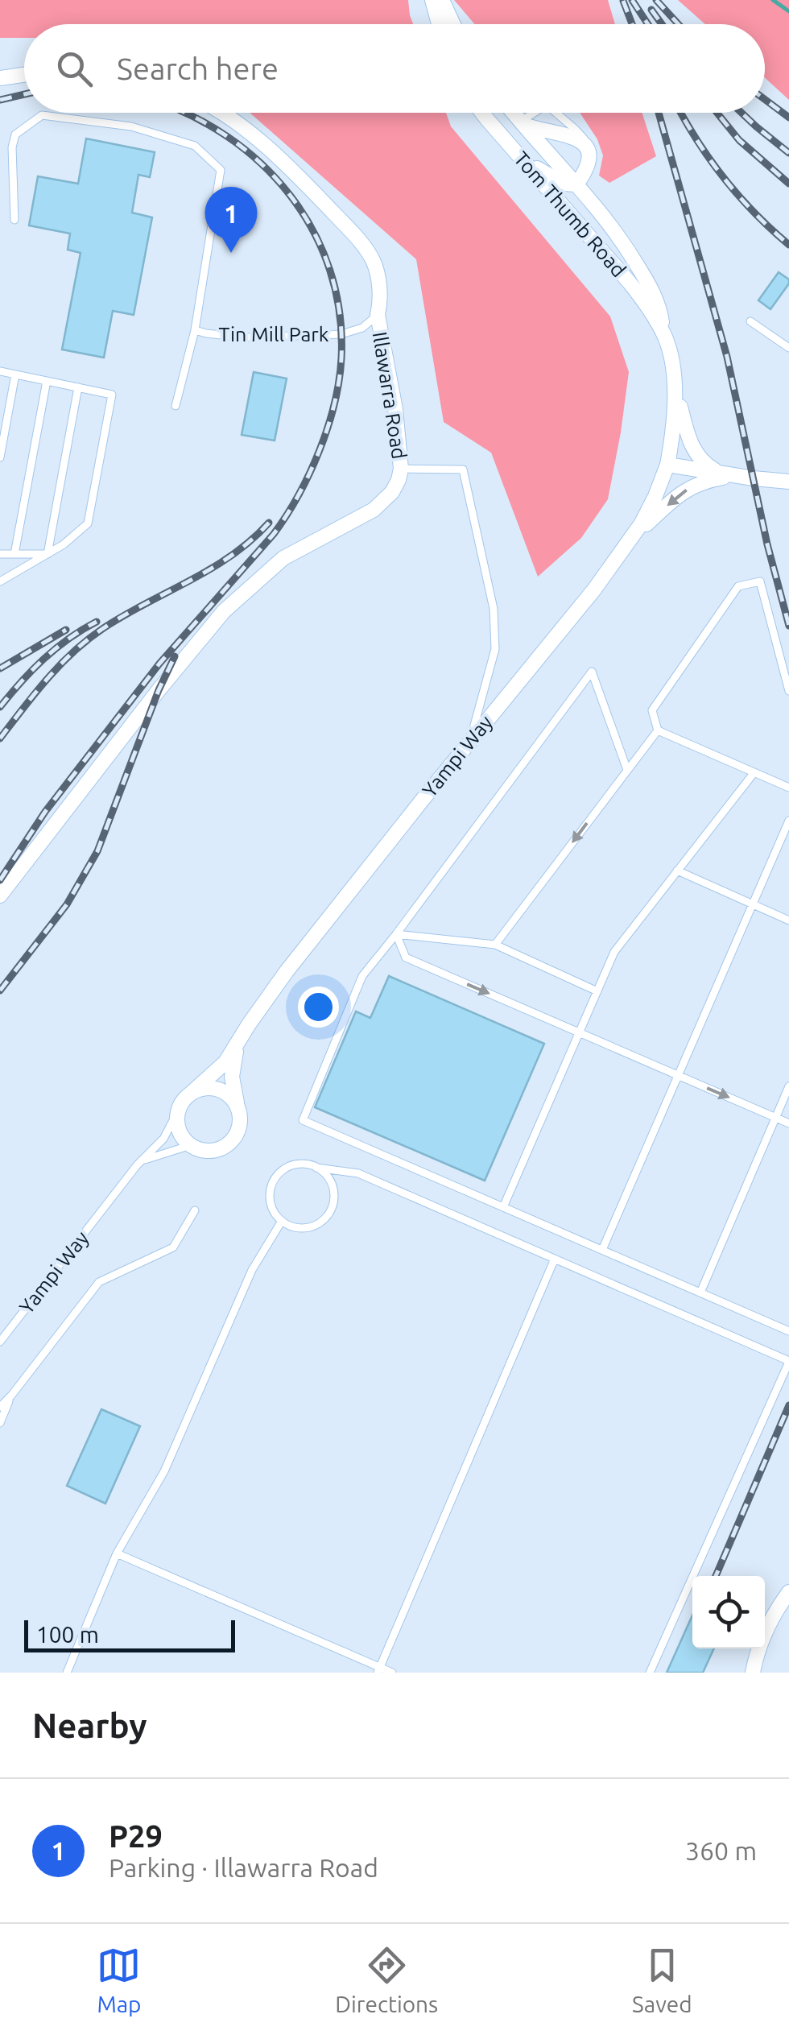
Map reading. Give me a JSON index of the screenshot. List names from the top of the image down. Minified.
{"streets":{"street":["Tom Thumb Road","Illawarra Road","Yampi Way"],"lane":["Tin Mill Park"]},"crossings":[["Tom Thumb Road","Yampi Way"],["Tin Mill Park","Illawarra Road"]],"scale_bar":"100 m","page":{"search":"Search here","pins":"1","scale":"100 m","heading":"Nearby","list":[{"mark":"1","name":"P29","note":"Parking · Illawarra Road","value":"360 m"}],"nav":["Map","Directions","Saved"]}}
